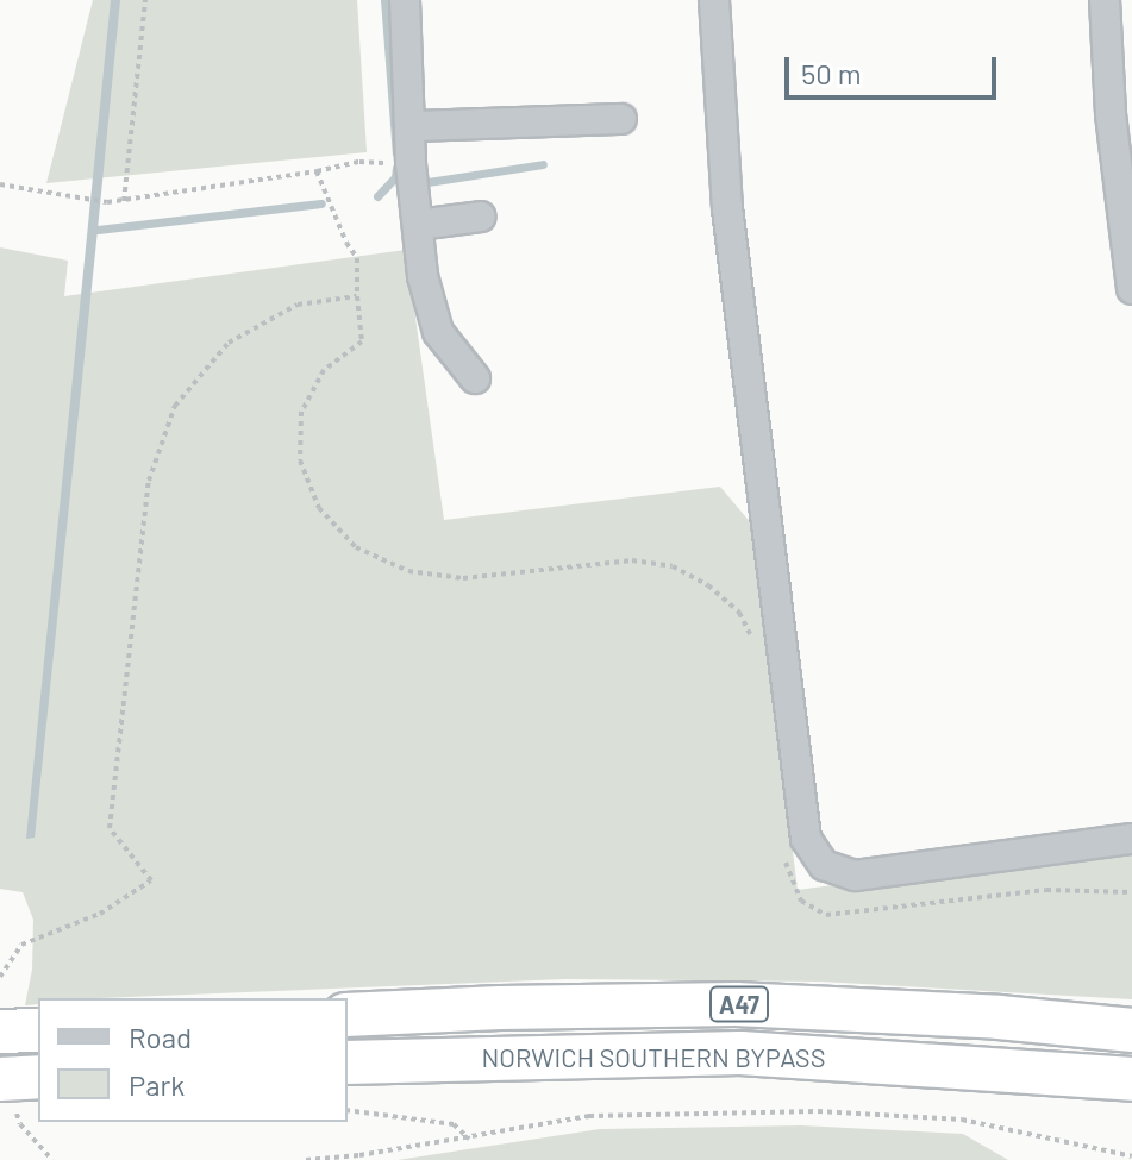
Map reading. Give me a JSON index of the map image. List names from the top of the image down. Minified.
{"streets":{"highway":["A47","NORWICH SOUTHERN BYPASS"]},"legend":["Road","Park"],"scale_bar":"50 m"}
